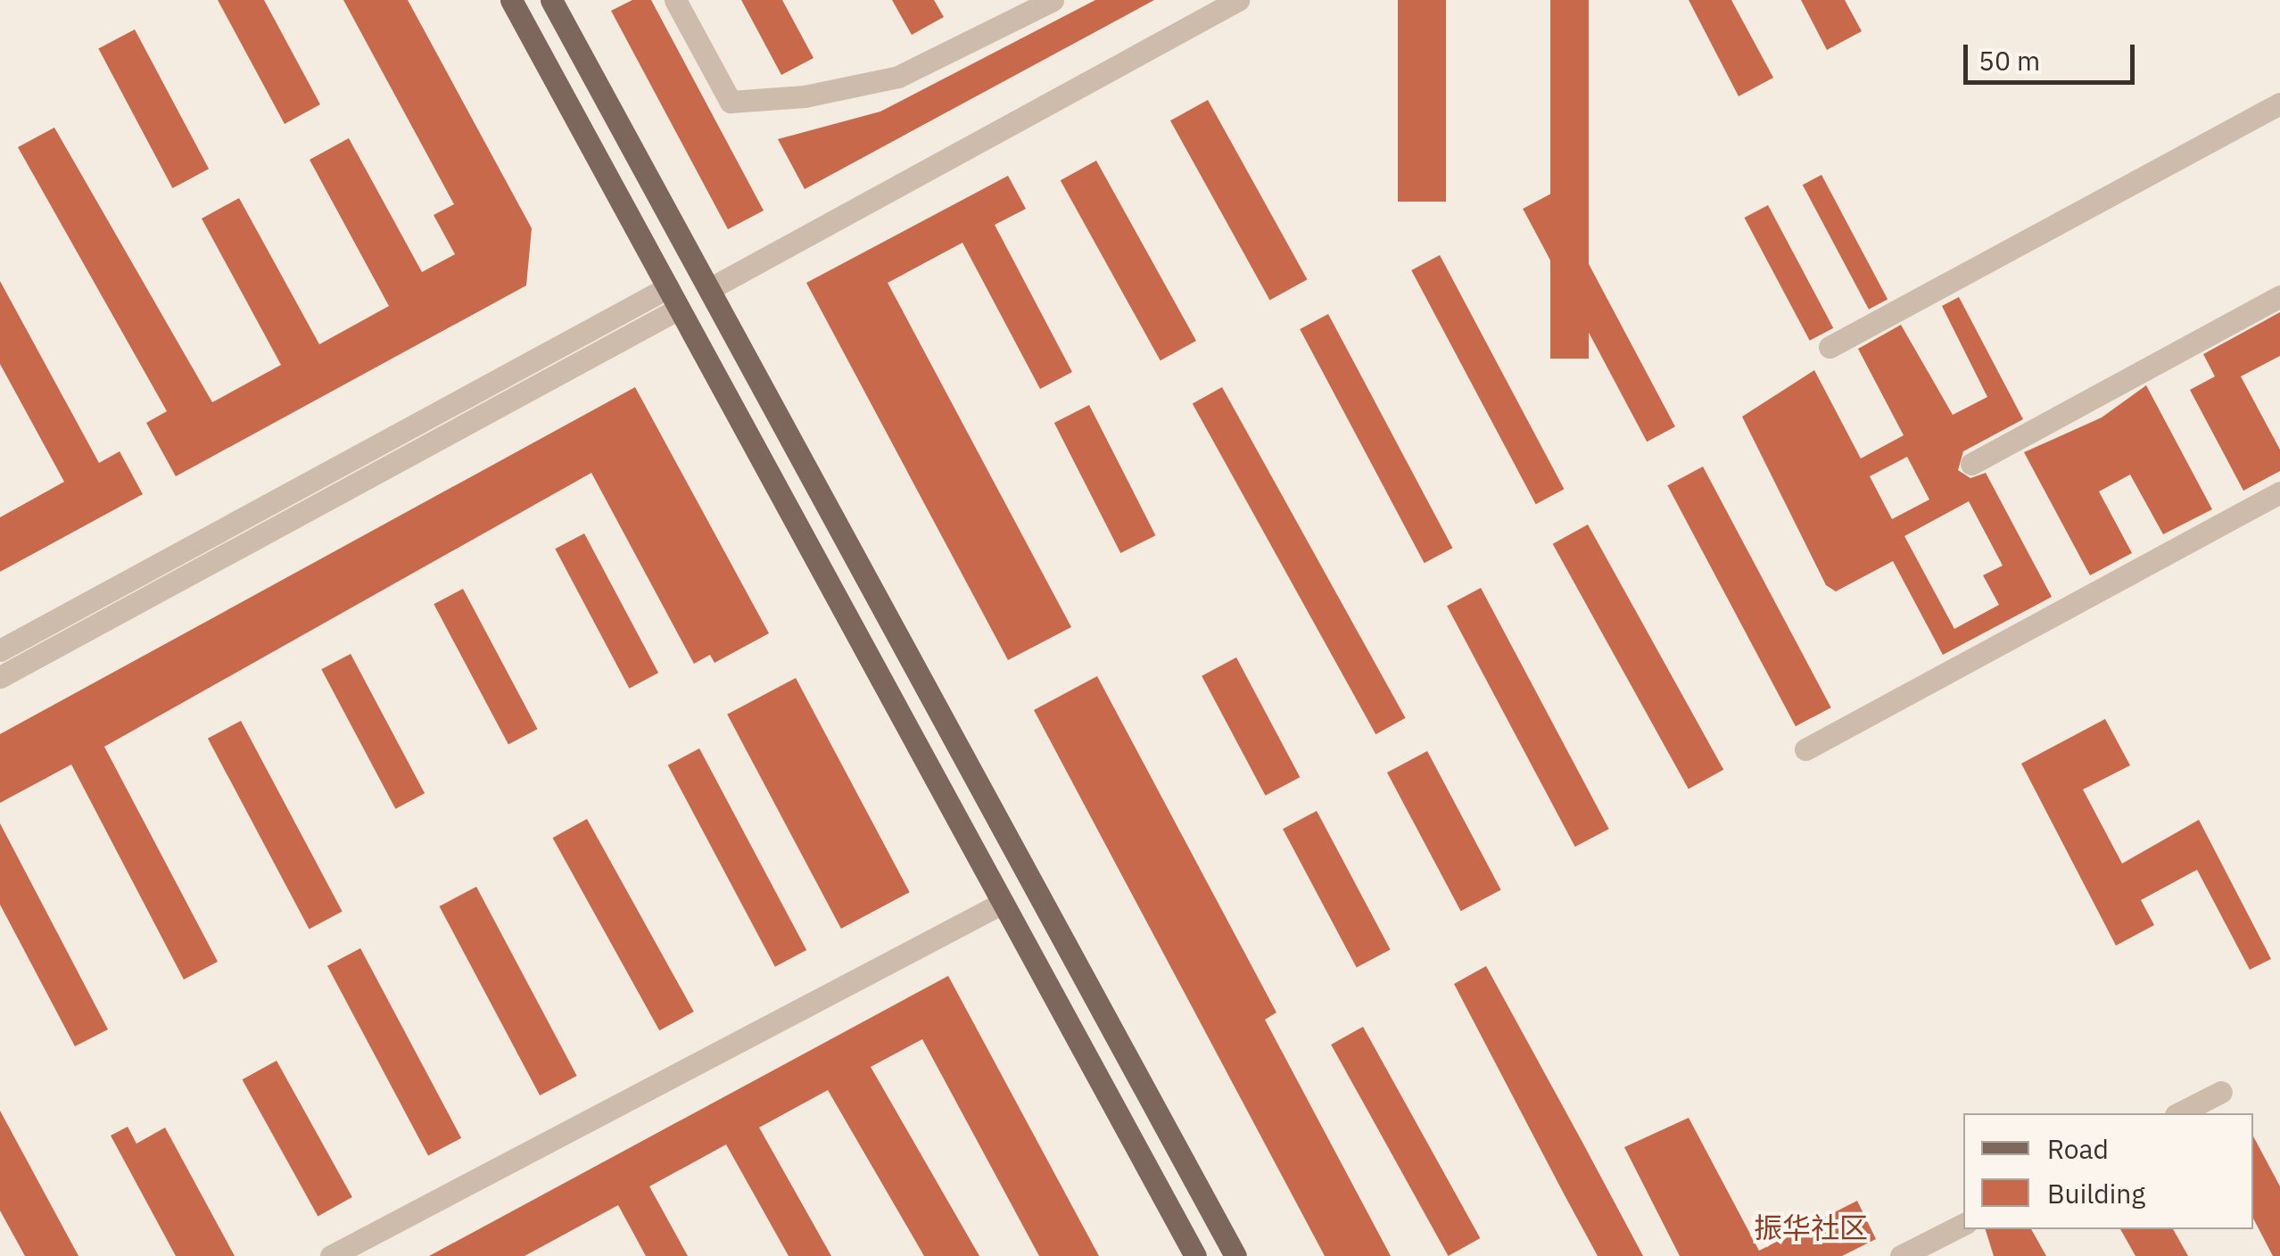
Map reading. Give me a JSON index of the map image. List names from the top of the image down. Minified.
{"districts":["振华社区"],"legend":["Road","Building"],"scale_bar":"50 m"}
